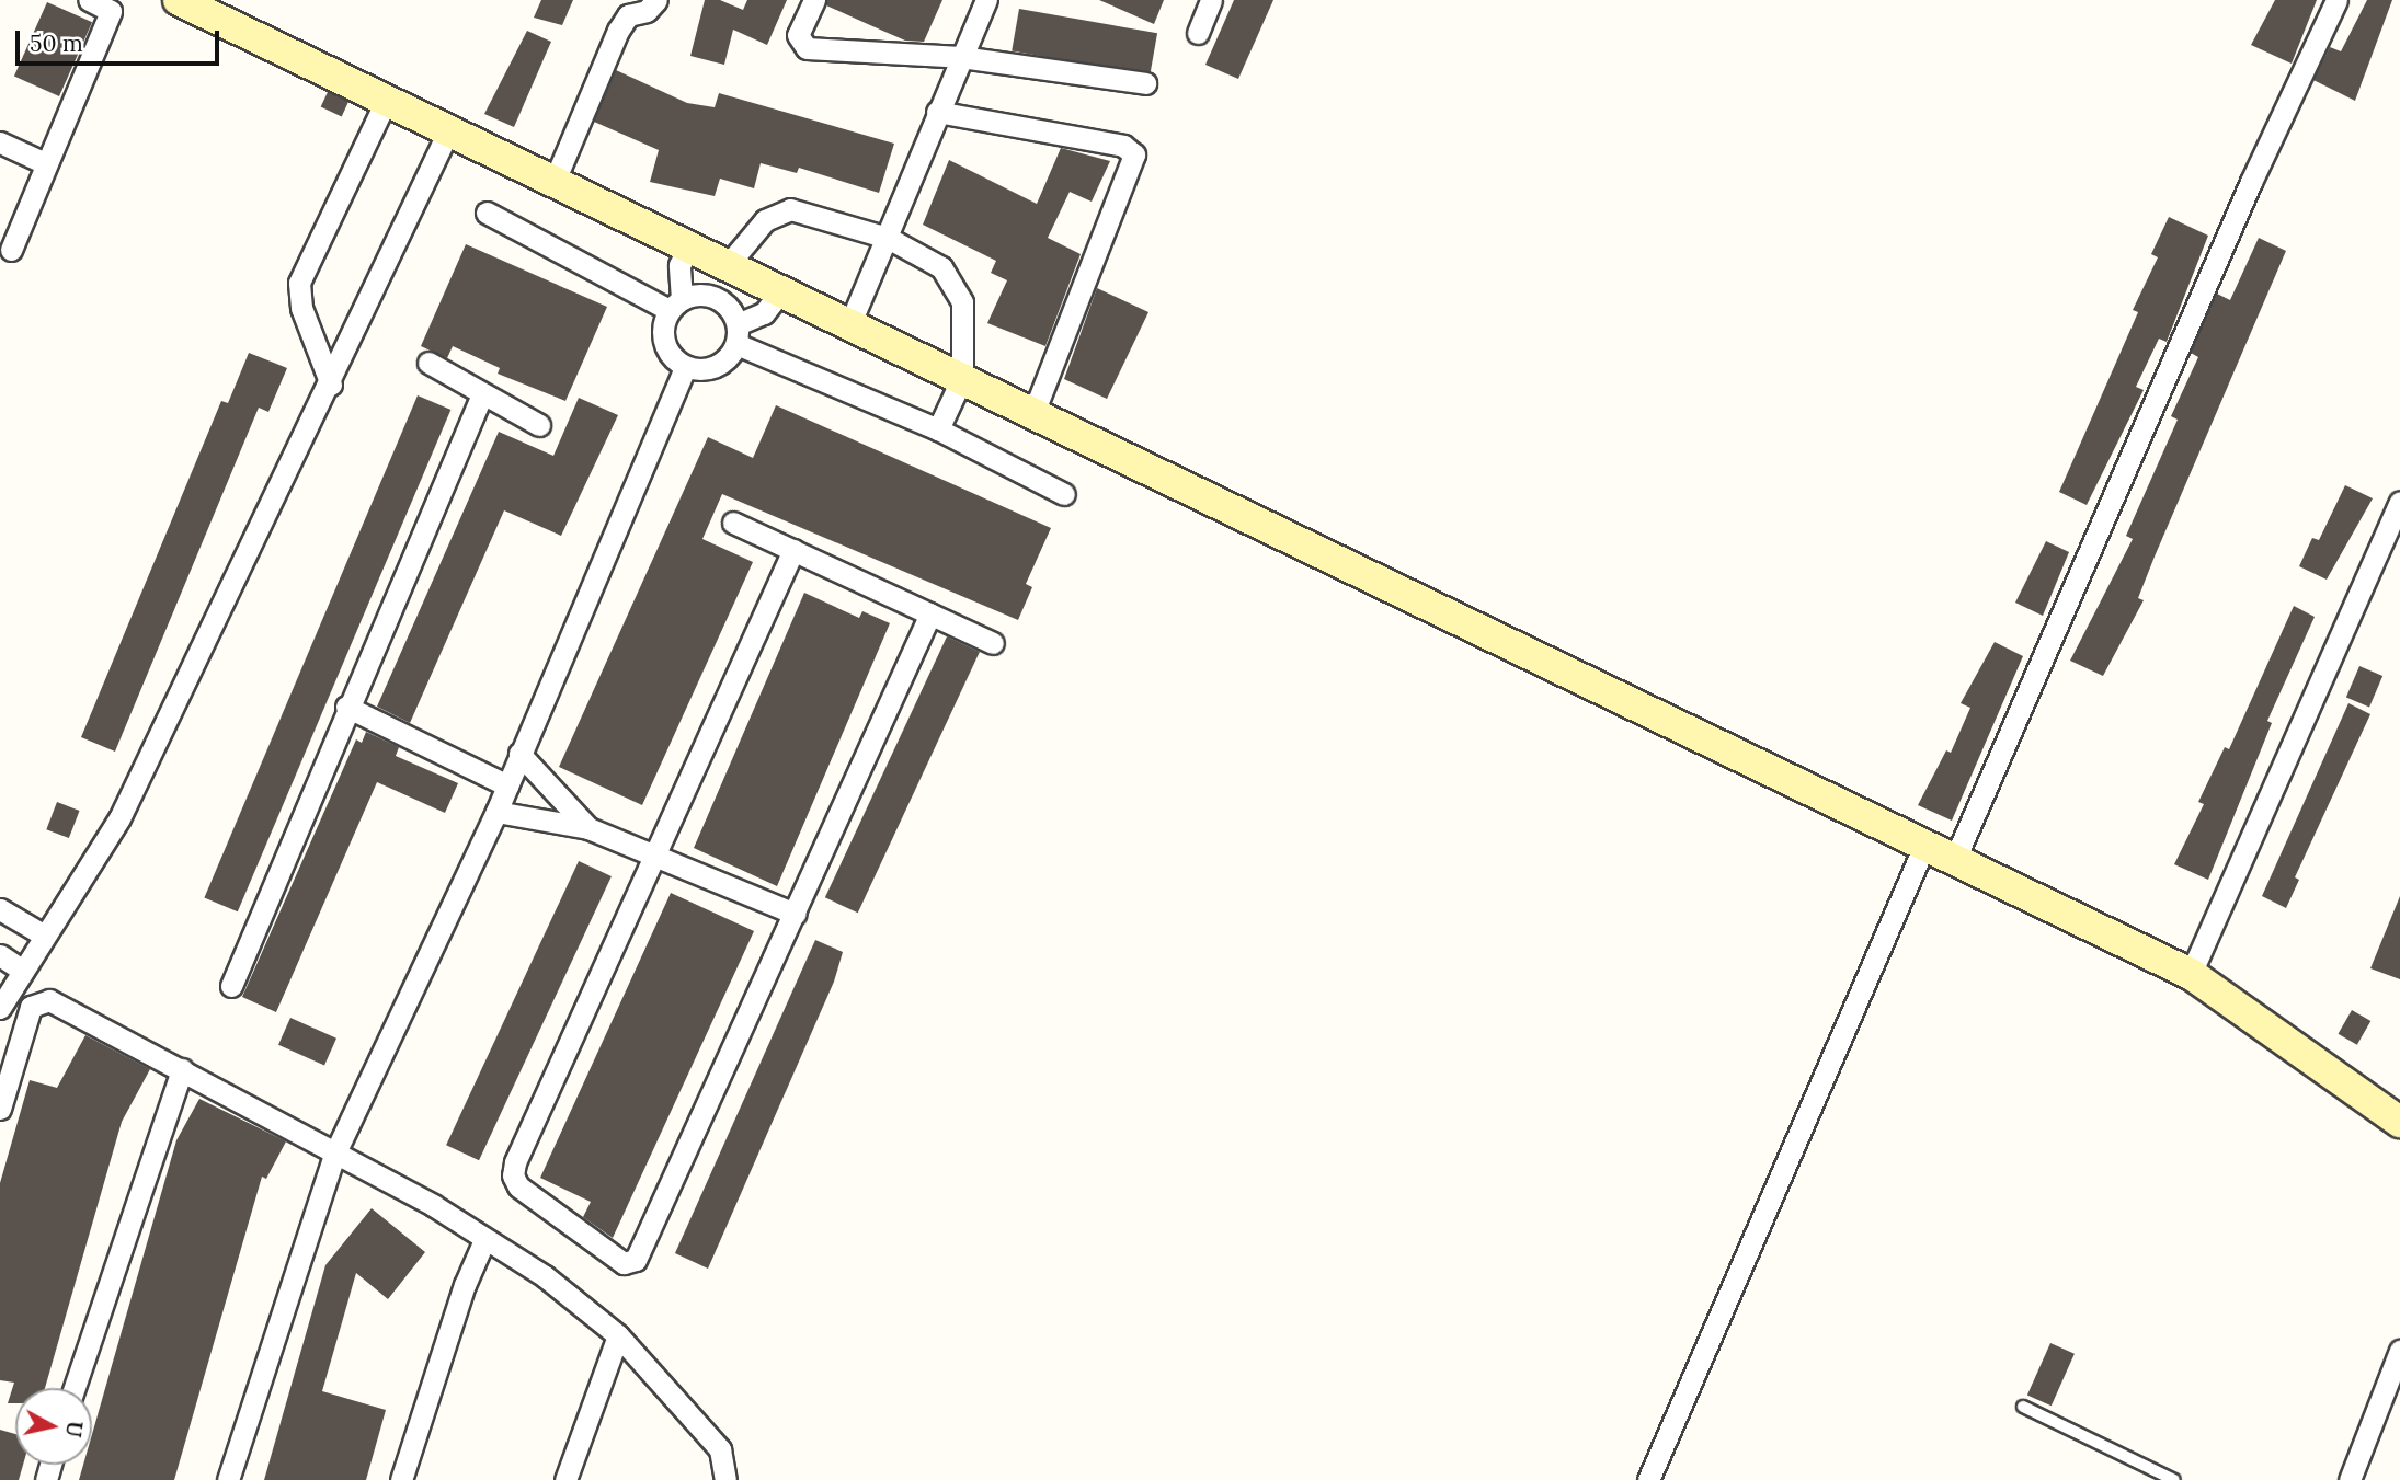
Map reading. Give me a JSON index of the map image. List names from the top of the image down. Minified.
{"scale_bar":"50 m","north":"right"}
